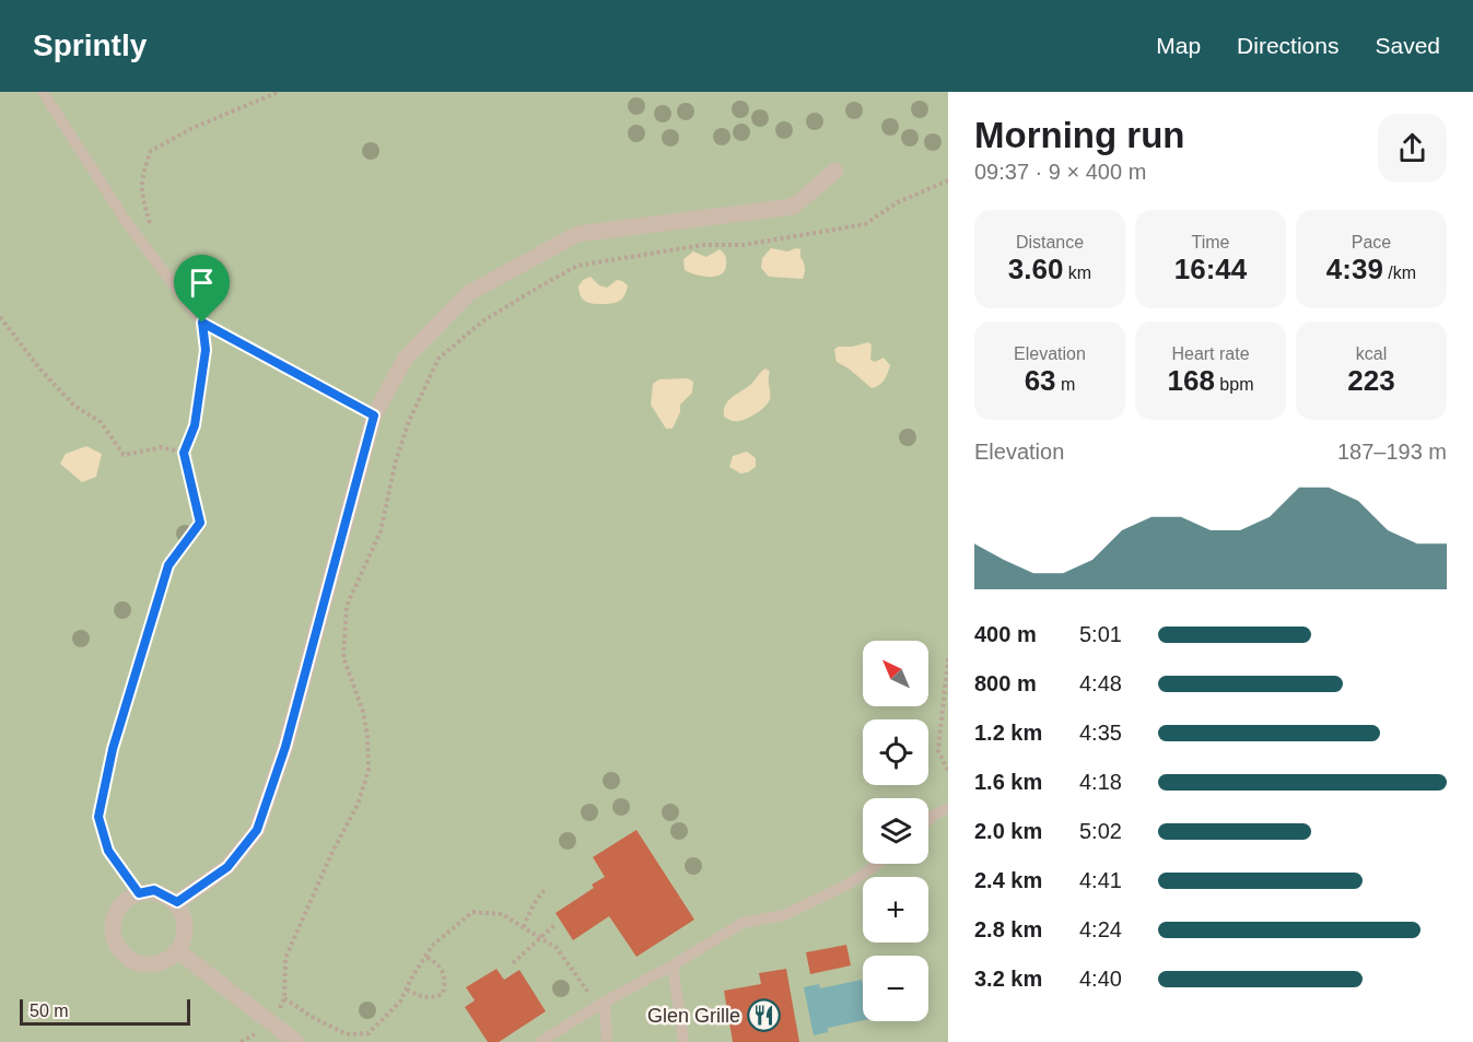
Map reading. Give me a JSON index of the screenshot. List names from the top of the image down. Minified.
{"places":{"restaurant":["Glen Grille"]},"scale_bar":"50 m","north":"top left","page":{"header":"Sprintly","nav":["Map","Directions","Saved"],"heading":["Morning run","09:37 · 9 × 400 m"],"stats":[["Distance","3.60 km"],["Time","16:44"],["Pace","4:39 /km"],["Elevation","63 m"],["Heart rate","168 bpm"],["kcal","223"]],"chart":["Elevation","187–193 m"],"list":[{"name":"400 m","note":"5:01"},{"name":"800 m","note":"4:48"},{"name":"1.2 km","note":"4:35"},{"name":"1.6 km","note":"4:18"},{"name":"2.0 km","note":"5:02"},{"name":"2.4 km","note":"4:41"},{"name":"2.8 km","note":"4:24"},{"name":"3.2 km","note":"4:40"}],"map_buttons":["+","−"],"scale":"50 m"}}
